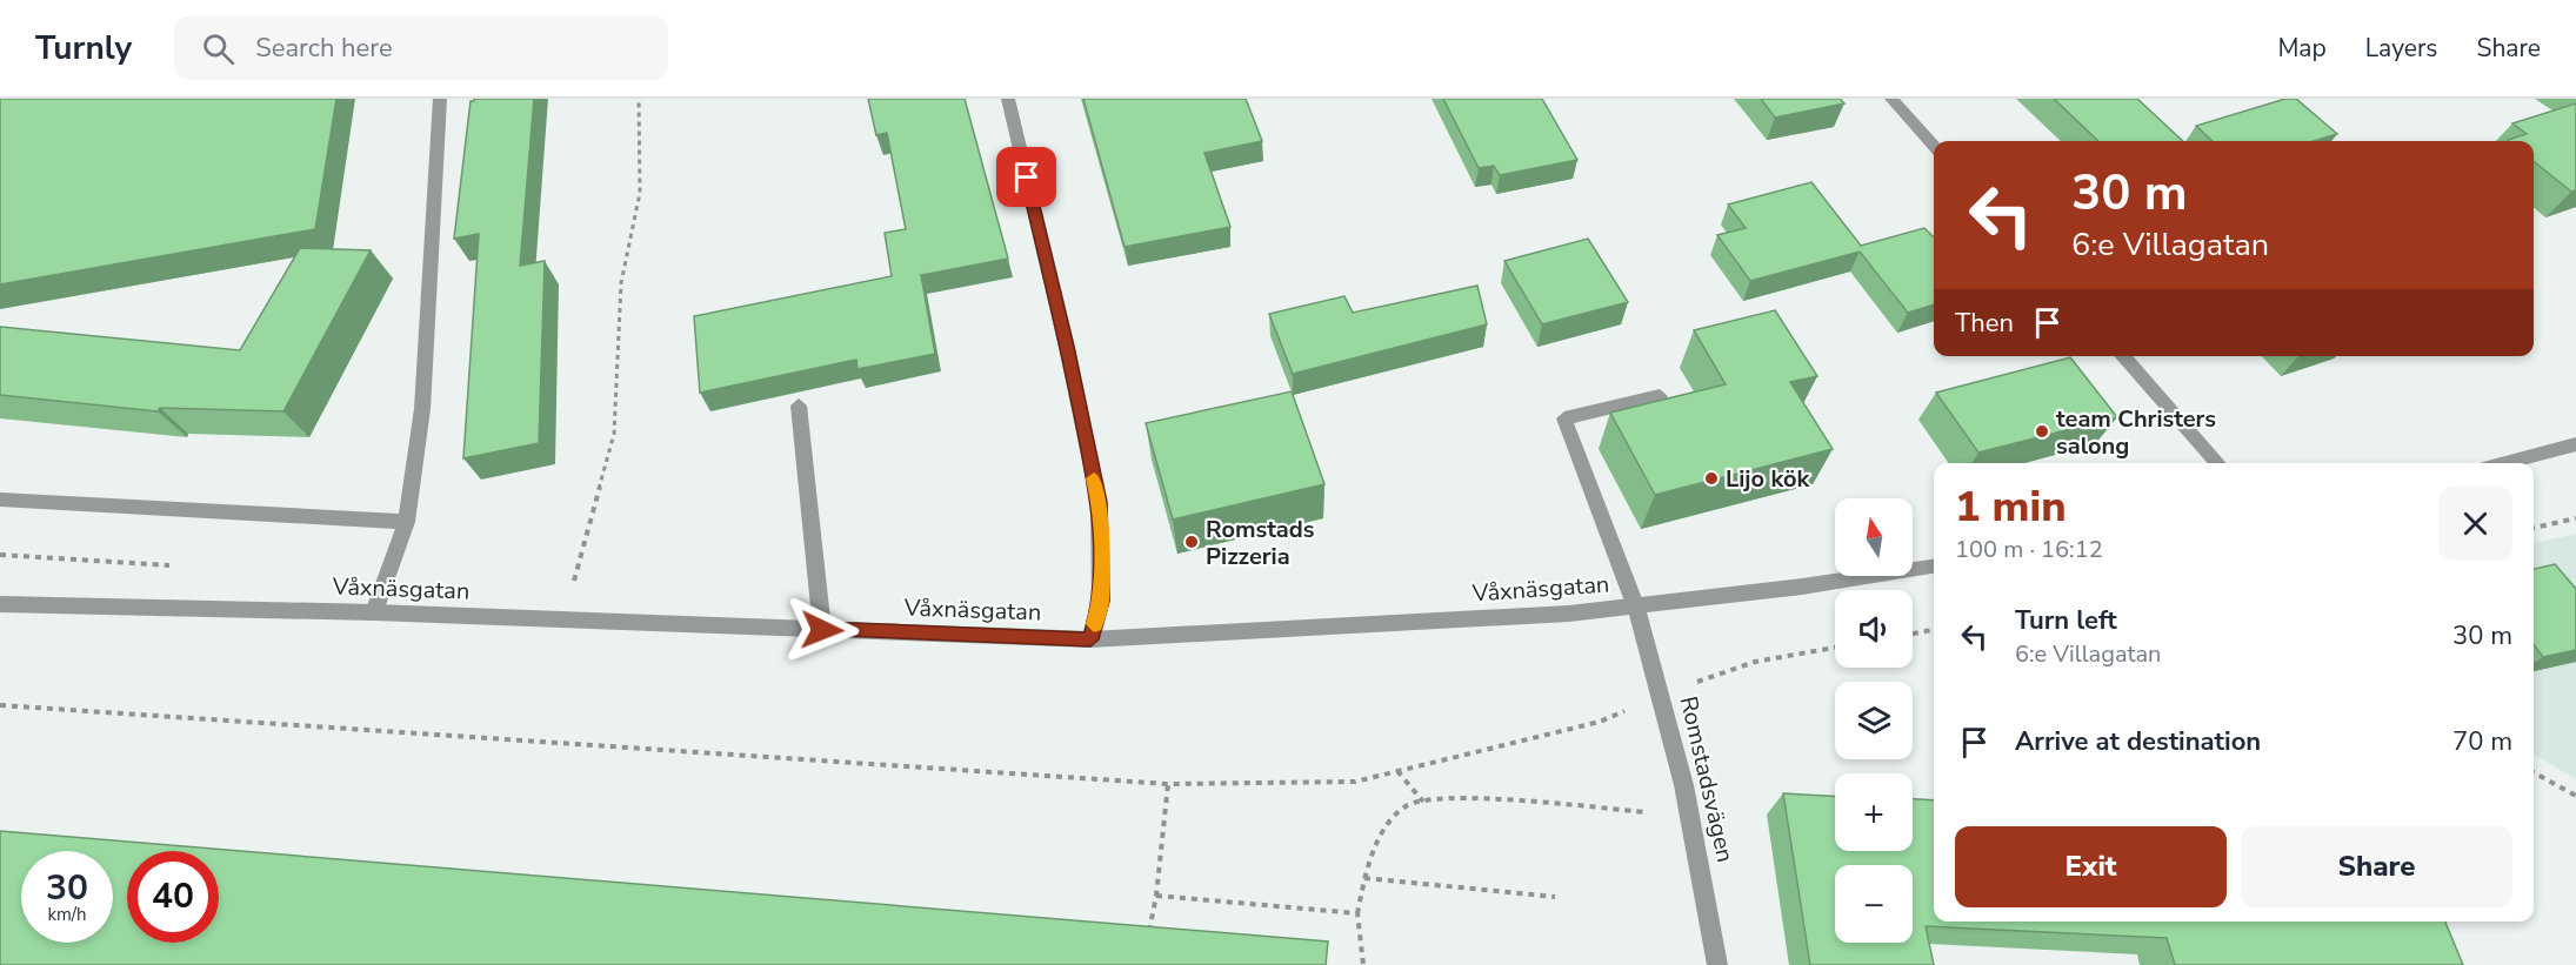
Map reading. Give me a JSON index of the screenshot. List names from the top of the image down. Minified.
{"streets":{"street":["Våxnäsgatan","Romstadsvägen"]},"crossings":[["Våxnäsgatan","Romstadsvägen"]],"places":["team Christers salong","Lijo kök","Romstads Pizzeria"],"north":"top","page":{"header":"Turnly","search":"Search here","nav":["Map","Layers","Share"],"turn":["30 m","6:e Villagatan"],"then":"Then","heading":["1 min","100 m · 16:12"],"map_buttons":["+","−"],"list":[{"name":"Turn left","note":"6:e Villagatan","value":"30 m"},{"name":"Arrive at destination","value":"70 m"}],"buttons":["Exit","Share"],"speed":"30 km/h","limit":"40"}}
